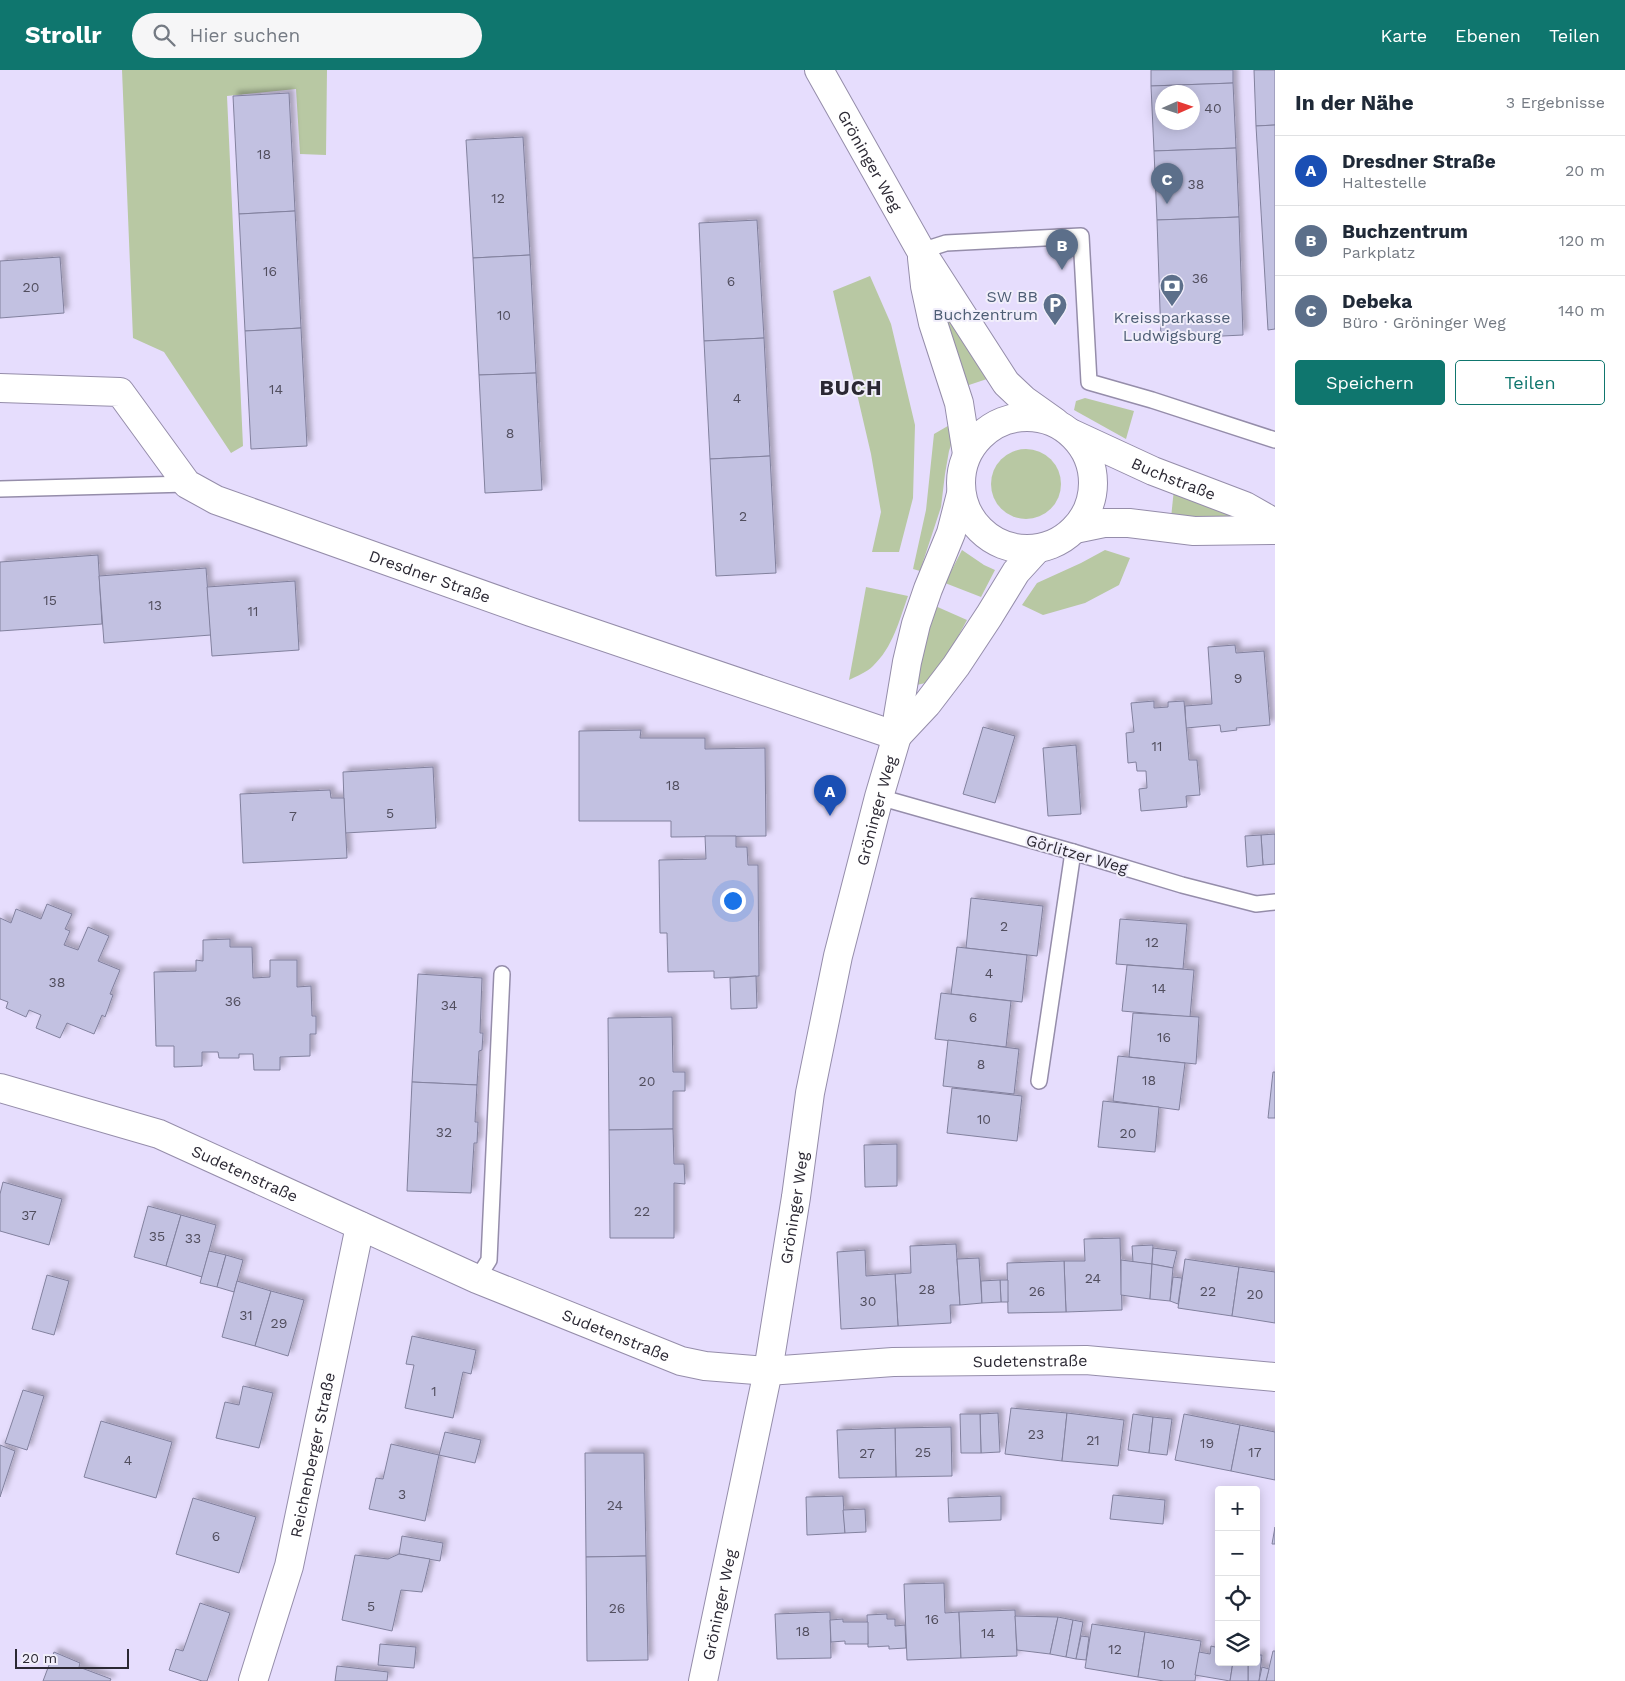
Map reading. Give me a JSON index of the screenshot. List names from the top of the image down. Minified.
{"streets":{"street":["Gröninger Weg","Buchstraße","Dresdner Straße","Sudetenstraße","Reichenberger Straße"],"lane":["Görlitzer Weg"]},"crossings":[["Gröninger Weg","Buchstraße"],["Gröninger Weg","Dresdner Straße"],["Gröninger Weg","Görlitzer Weg"],["Gröninger Weg","Sudetenstraße"],["Sudetenstraße","Reichenberger Straße"]],"districts":["BUCH"],"places":{"bank":["Kreissparkasse Ludwigsburg"],"parking":["SW BB Buchzentrum"]},"house_numbers":["40","18","38","12","16","36","6","20","10","14","4","8","2","15","13","11","9","11","18","5","7","2","12","4","38","14","36","34","6","16","8","18","20","10","32","20","22","37","35","33","24","28","26","22","20","30","31","29","1","23","21","19","25","17","27","4","3","24","6","5","26","16","18","14","12","10"],"scale_bar":"20 m","north":"right","page":{"header":"Strollr","search":"Hier suchen","nav":["Karte","Ebenen","Teilen"],"heading":["In der Nähe","3 Ergebnisse"],"list":[{"mark":"A","name":"Dresdner Straße","note":"Haltestelle","value":"20 m"},{"mark":"B","name":"Buchzentrum","note":"Parkplatz","value":"120 m"},{"mark":"C","name":"Debeka","note":"Büro · Gröninger Weg","value":"140 m"}],"pins":["C","B","A"],"buttons":["Speichern","Teilen"],"map_buttons":["+","−"],"scale":"20 m"}}
